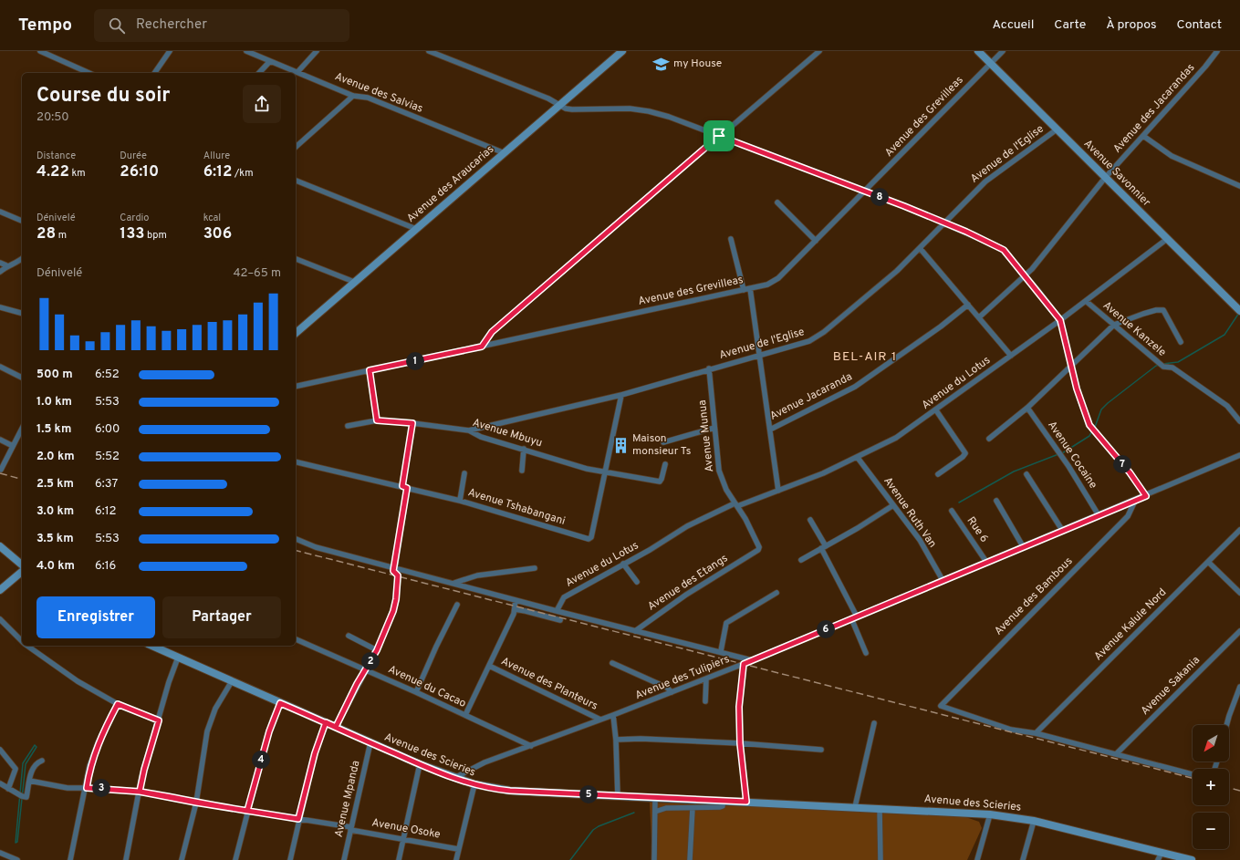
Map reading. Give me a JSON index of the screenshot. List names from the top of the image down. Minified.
{"streets":{"street":["Avenue des Salvias","Avenue des Jacarandas","Avenue des Grevilleas","Avenue de l'Eglise","Avenue Savonnier","Avenue des Araucarias","Avenue Kanzele","Avenue du Lotus","Avenue Jacaranda","Avenue Mbuyu","Avenue Munua","Avenue Cocaine","Avenue Tshabangani","Avenue Ruth Van","Rue 6","Avenue des Etangs","Avenue des Bambous","Avenue Kalule Nord","Avenue des Tulipiers","Avenue des Planteurs","Avenue Sakania","Avenue du Cacao","Avenue des Scieries","Avenue Mpanda","Avenue Osoke"]},"crossings":[["Avenue des Salvias","Avenue des Araucarias"],["Avenue des Jacarandas","Avenue Savonnier"],["Avenue des Grevilleas","Avenue Savonnier"],["Avenue de l'Eglise","Avenue Savonnier"],["Avenue de l'Eglise","Avenue Mbuyu"],["Avenue de l'Eglise","Avenue Munua"],["Avenue de l'Eglise","Avenue Tshabangani"],["Avenue Savonnier","Avenue du Lotus"],["Avenue Kanzele","Avenue du Lotus"],["Avenue du Lotus","Avenue Munua"],["Avenue du Lotus","Avenue Ruth Van"],["Avenue Mbuyu","Avenue Tshabangani"],["Avenue Munua","Avenue des Etangs"],["Avenue Cocaine","Avenue des Tulipiers"],["Avenue Ruth Van","Avenue des Tulipiers"],["Rue 6","Avenue des Tulipiers"],["Avenue des Bambous","Avenue Kalule Nord"],["Avenue des Bambous","Avenue des Tulipiers"],["Avenue des Tulipiers","Avenue des Planteurs"],["Avenue des Tulipiers","Avenue du Cacao"],["Avenue des Tulipiers","Avenue des Scieries"],["Avenue des Scieries","Avenue Mpanda"],["Avenue Mpanda","Avenue Osoke"]],"districts":["BEL-AIR 1"],"places":{"school or university":["my House"],"building":["Maison monsieur Ts"]},"north":"bottom left","page":{"header":"Tempo","search":"Rechercher","nav":["Accueil","Carte","À propos","Contact"],"heading":["Course du soir","20:50"],"stats":[["Distance","4.22 km"],["Durée","26:10"],["Allure","6:12 /km"],["Dénivelé","28 m"],["Cardio","133 bpm"],["kcal","306"]],"pins":["8","1","7","6","2","4","3","5"],"chart":["Dénivelé","42–65 m"],"list":[{"name":"500 m","note":"6:52"},{"name":"1.0 km","note":"5:53"},{"name":"1.5 km","note":"6:00"},{"name":"2.0 km","note":"5:52"},{"name":"2.5 km","note":"6:37"},{"name":"3.0 km","note":"6:12"},{"name":"3.5 km","note":"5:53"},{"name":"4.0 km","note":"6:16"}],"buttons":["Enregistrer","Partager"],"map_buttons":["+","−"]}}
